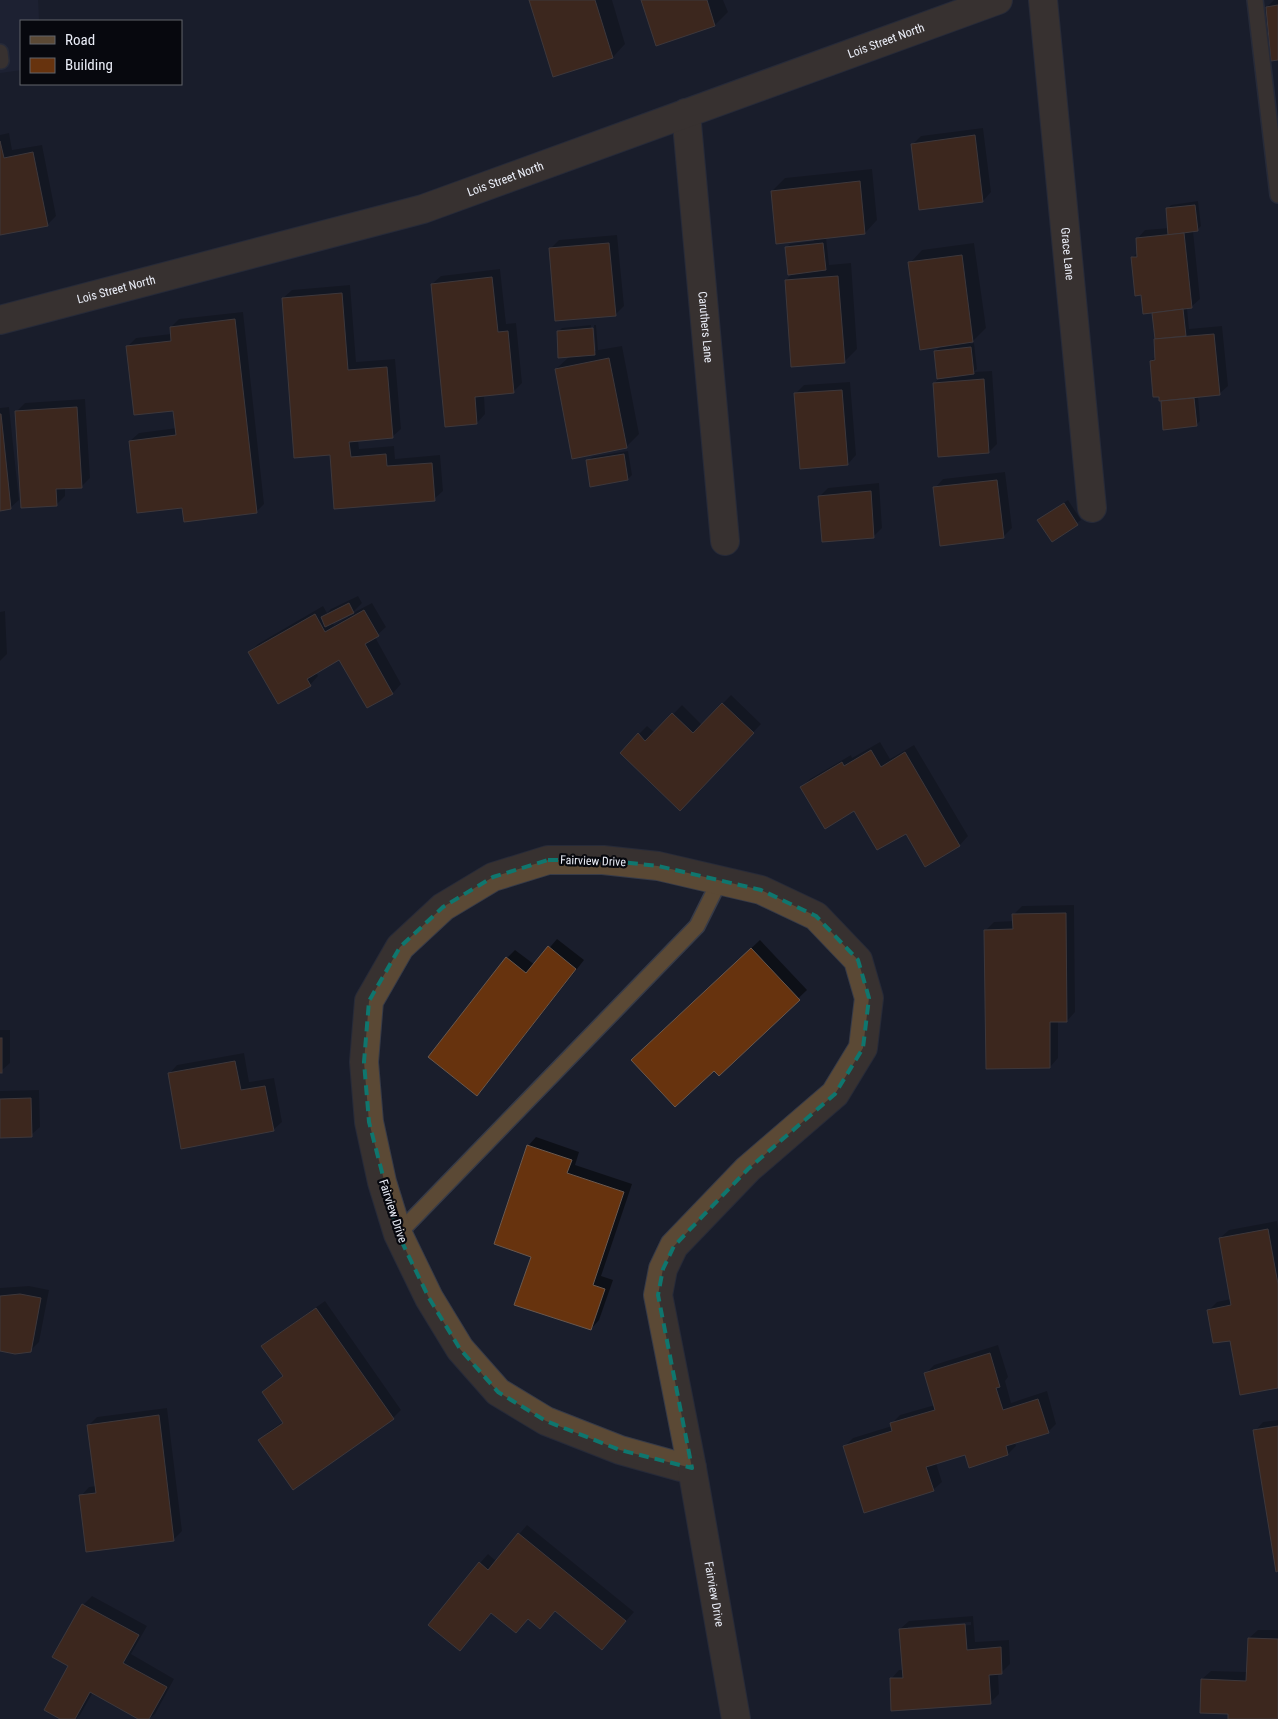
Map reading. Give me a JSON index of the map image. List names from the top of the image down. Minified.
{"streets":{"street":["Lois Street North","Grace Lane","Caruthers Lane","Fairview Drive"]},"crossings":[["Lois Street North","Caruthers Lane"]],"legend":["Road","Building"]}
